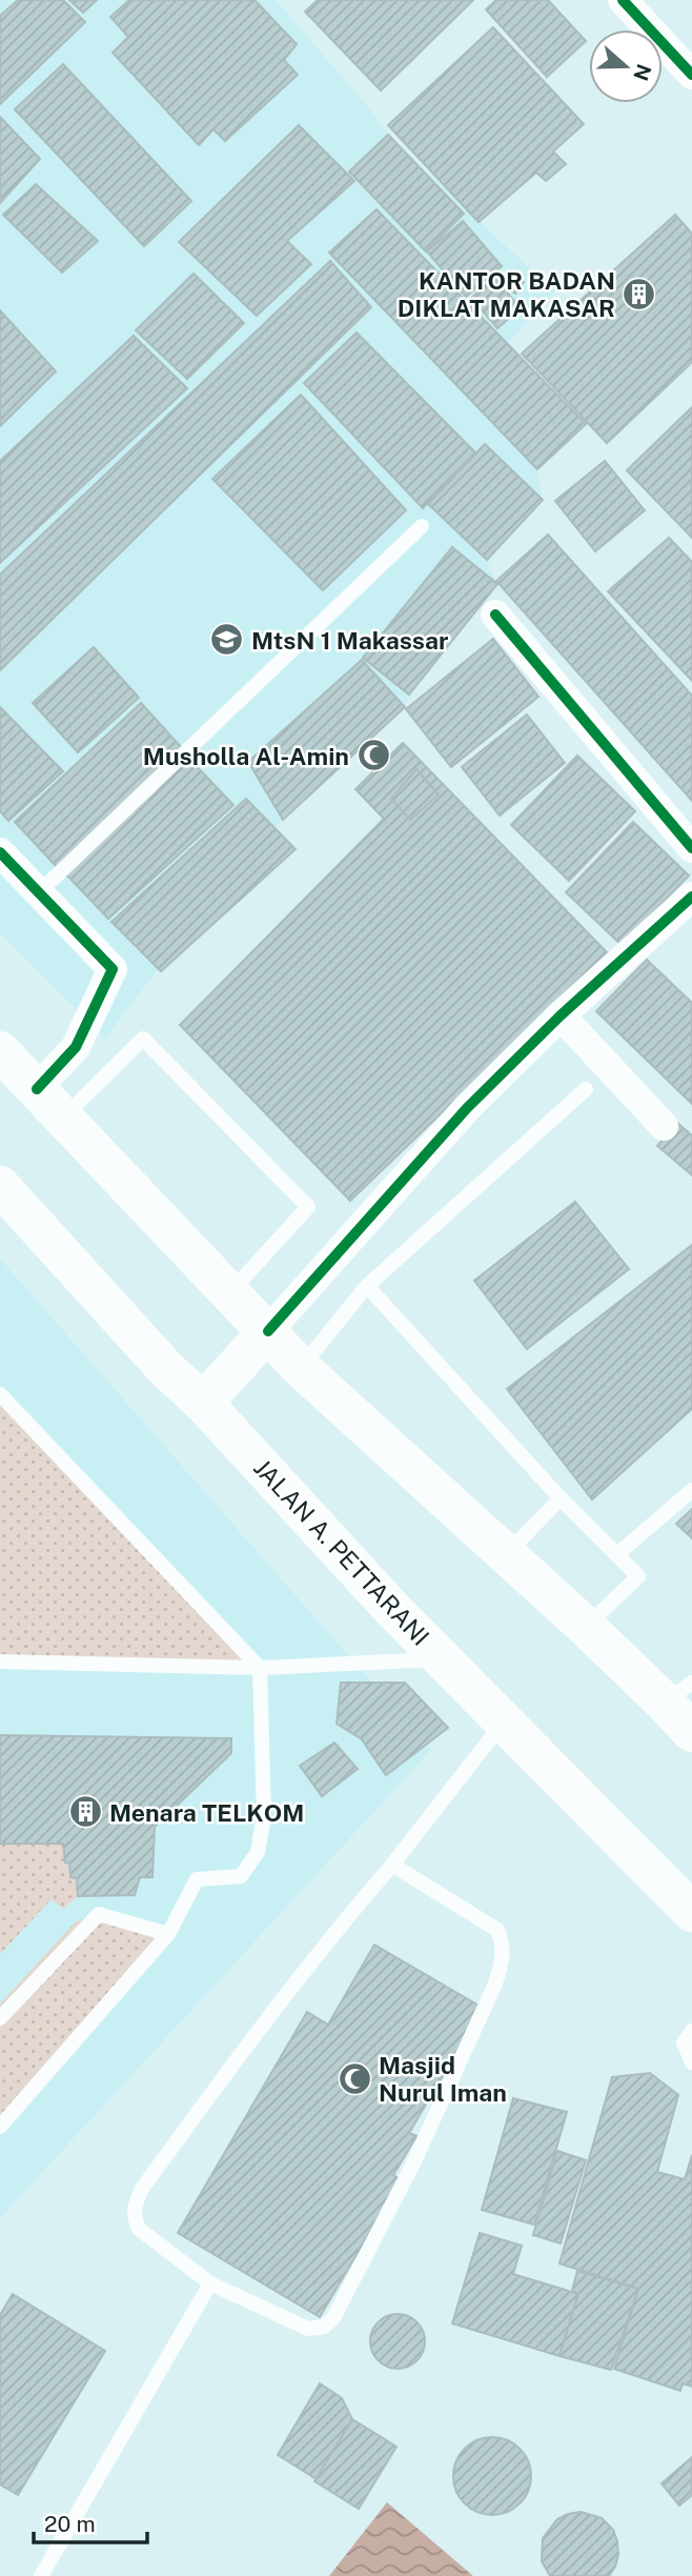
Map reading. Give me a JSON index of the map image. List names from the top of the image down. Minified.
{"streets":{"highway":["JALAN A. PETTARANI"]},"places":{"building":["KANTOR BADAN DIKLAT MAKASAR","Menara TELKOM"],"school or university":["MtsN 1 Makassar"],"mosque":["Musholla Al-Amin","Masjid Nurul Iman"]},"scale_bar":"20 m","north":"right"}
